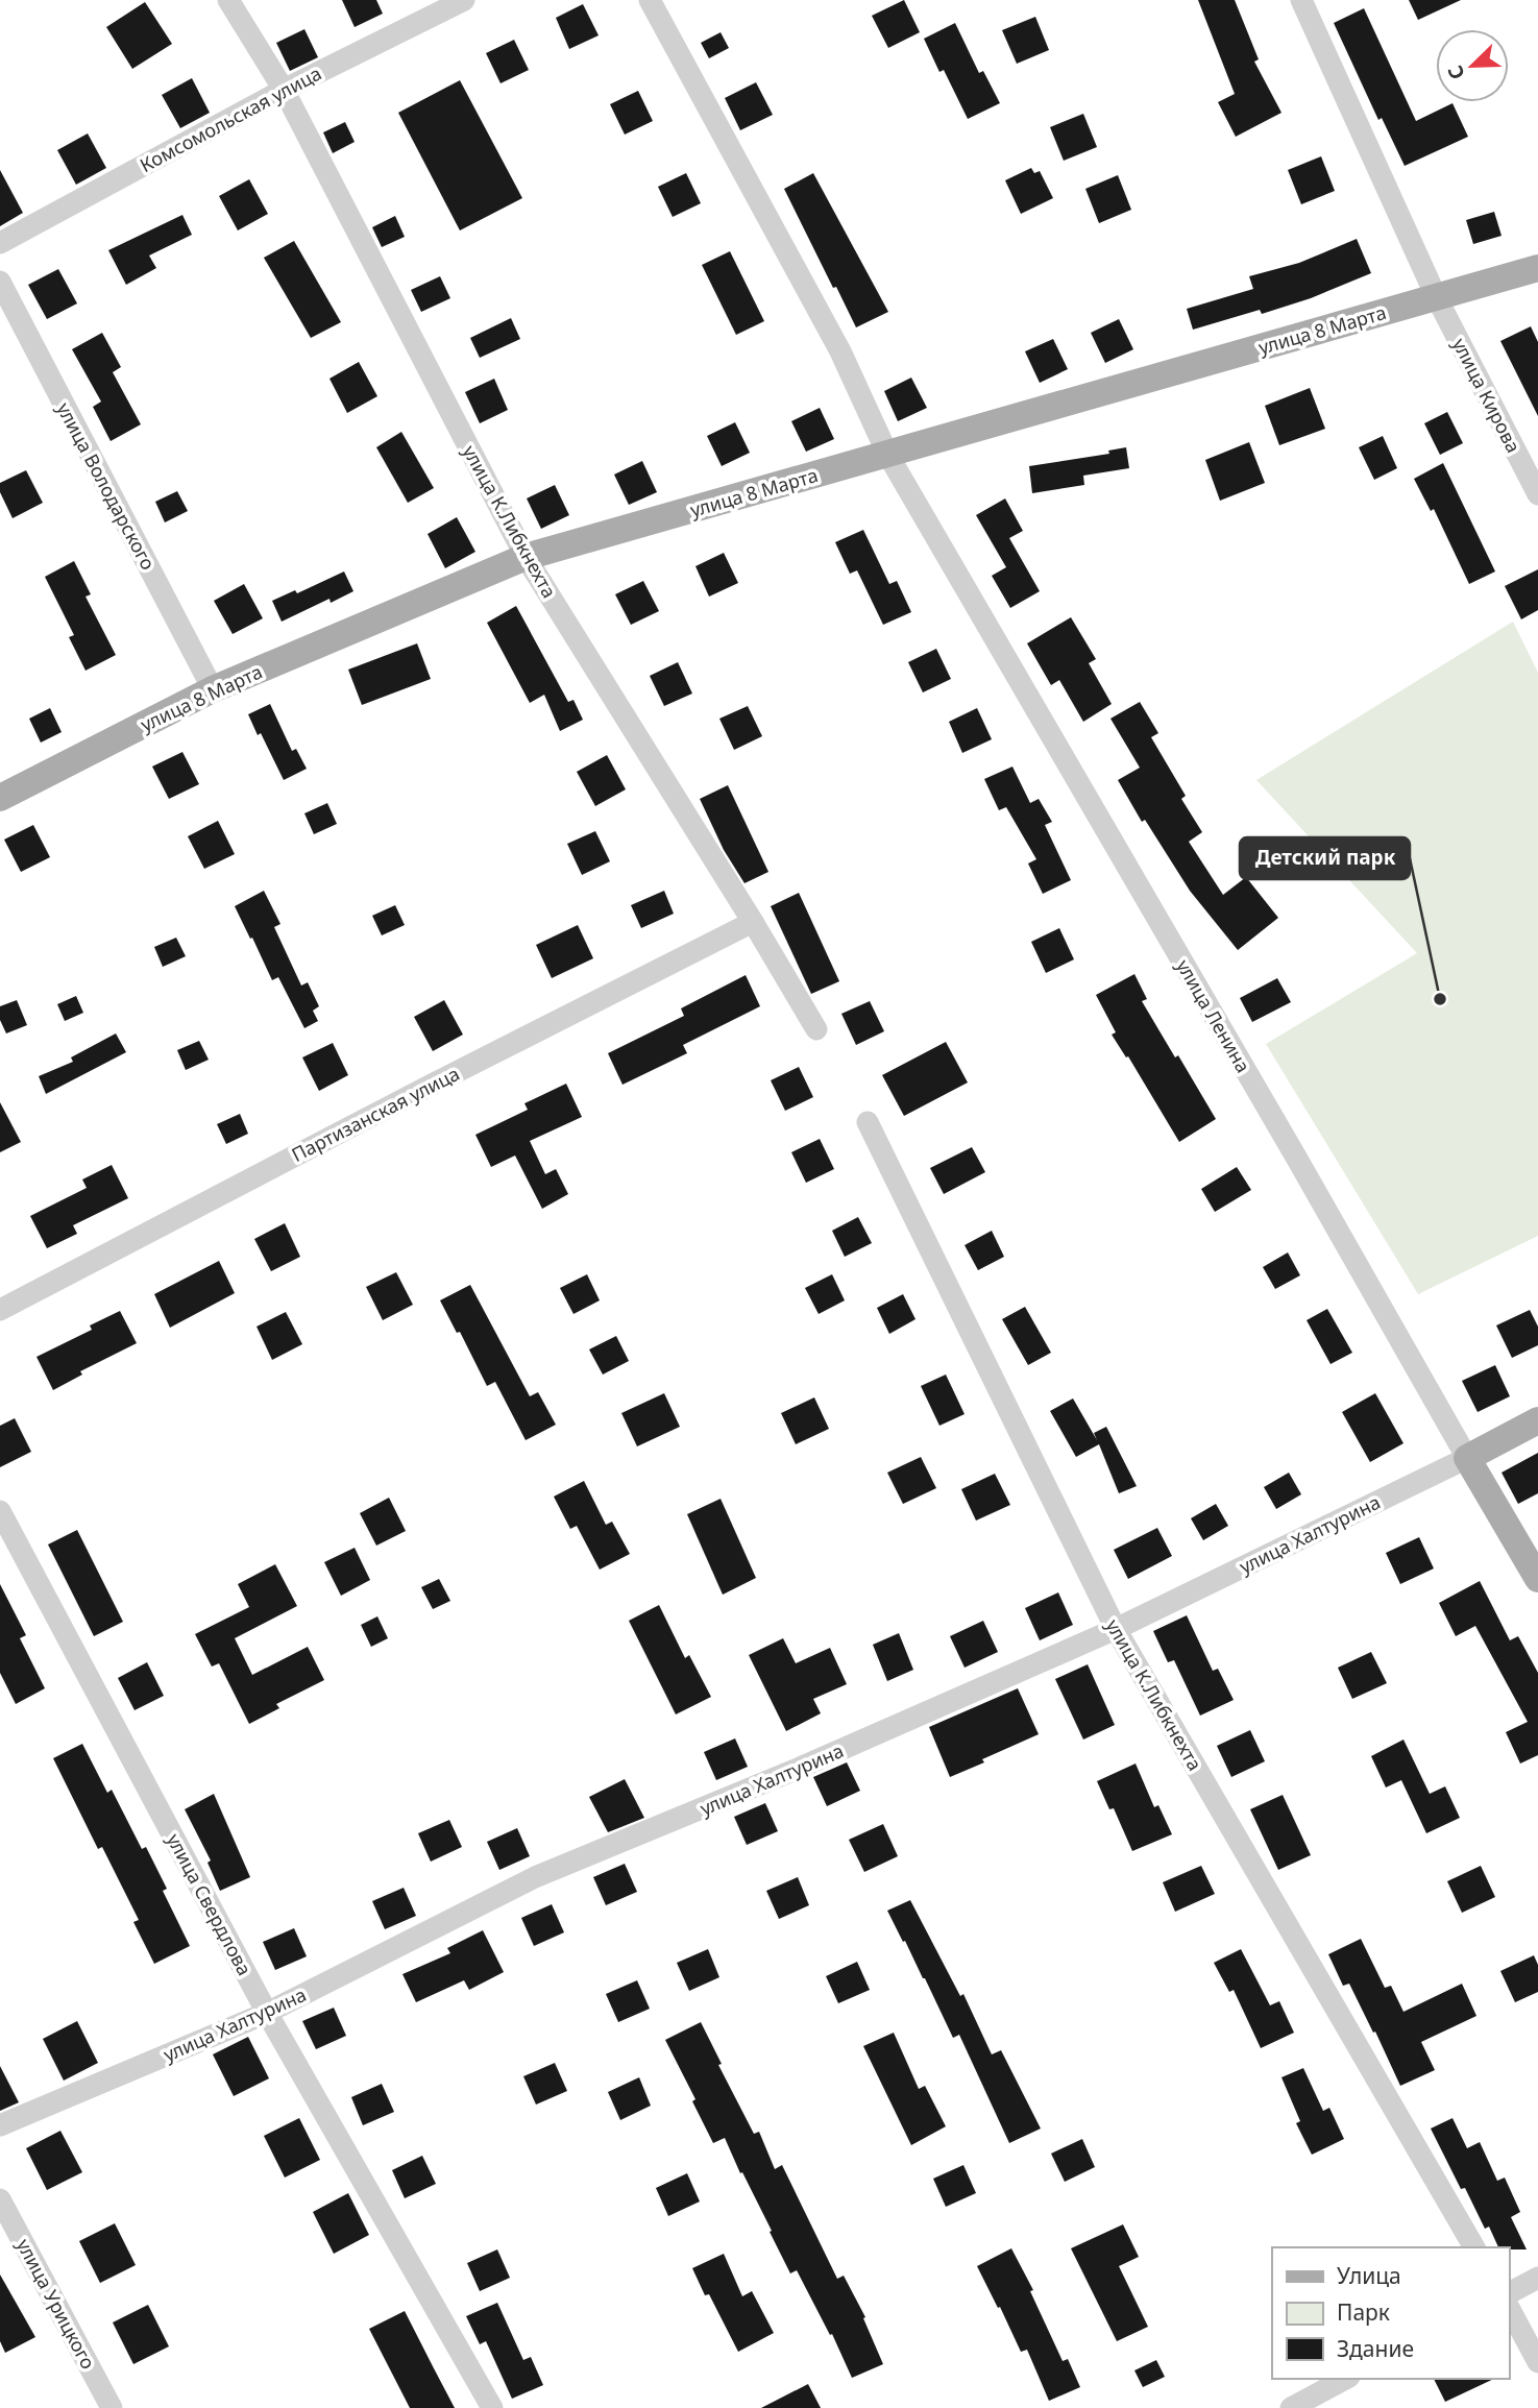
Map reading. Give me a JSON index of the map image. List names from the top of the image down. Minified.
{"streets":{"main road":["улица 8 Марта","улица Ленина","улица Халтурина"],"street":["Комсомольская улица","улица Кирова","улица Володарского","улица К.Либкнехта","Партизанская улица","улица Свердлова","улица Урицкого"]},"crossings":[["Комсомольская улица","улица К.Либкнехта"],["улица 8 Марта","улица Кирова"],["улица 8 Марта","улица Володарского"],["улица 8 Марта","улица К.Либкнехта"],["улица 8 Марта","улица Ленина"],["улица К.Либкнехта","Партизанская улица"],["улица К.Либкнехта","улица Халтурина"],["улица Ленина","улица Халтурина"],["улица Халтурина","улица Свердлова"]],"places":["Детский парк"],"legend":["Улица","Парк","Здание"],"north":"bottom left"}
